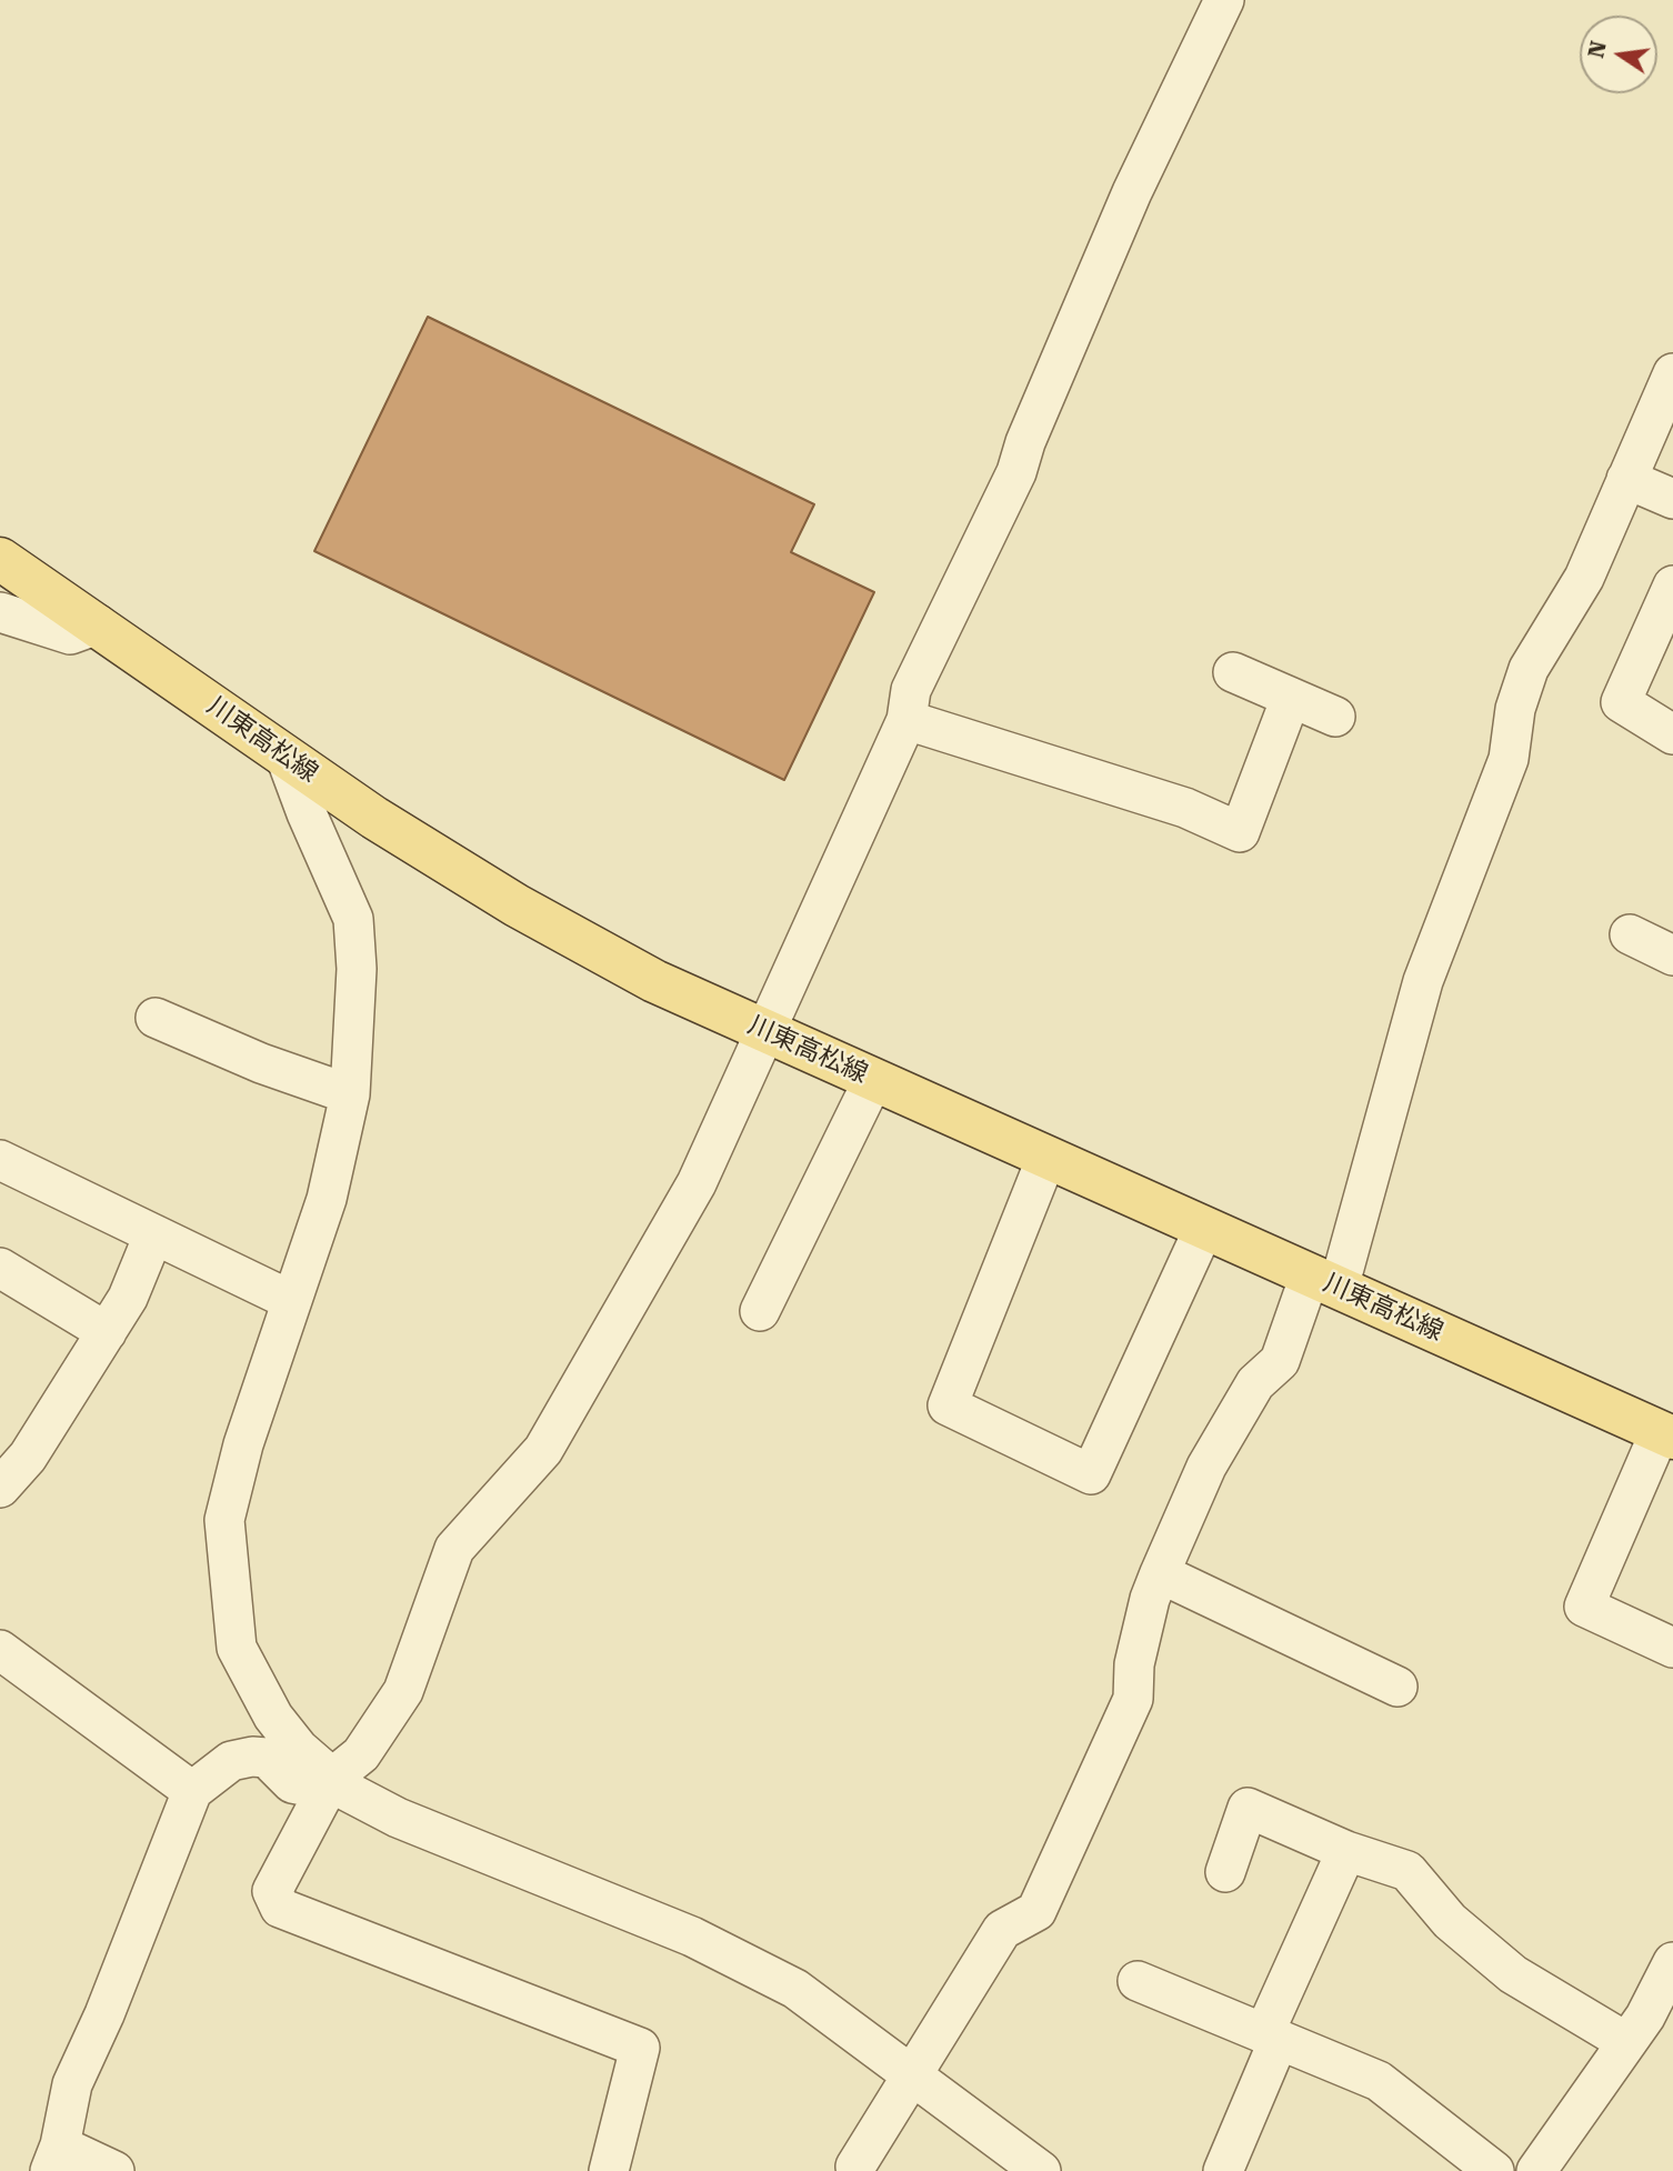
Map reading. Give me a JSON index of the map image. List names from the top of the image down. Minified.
{"streets":{"main road":["川東高松線"]},"north":"left"}
